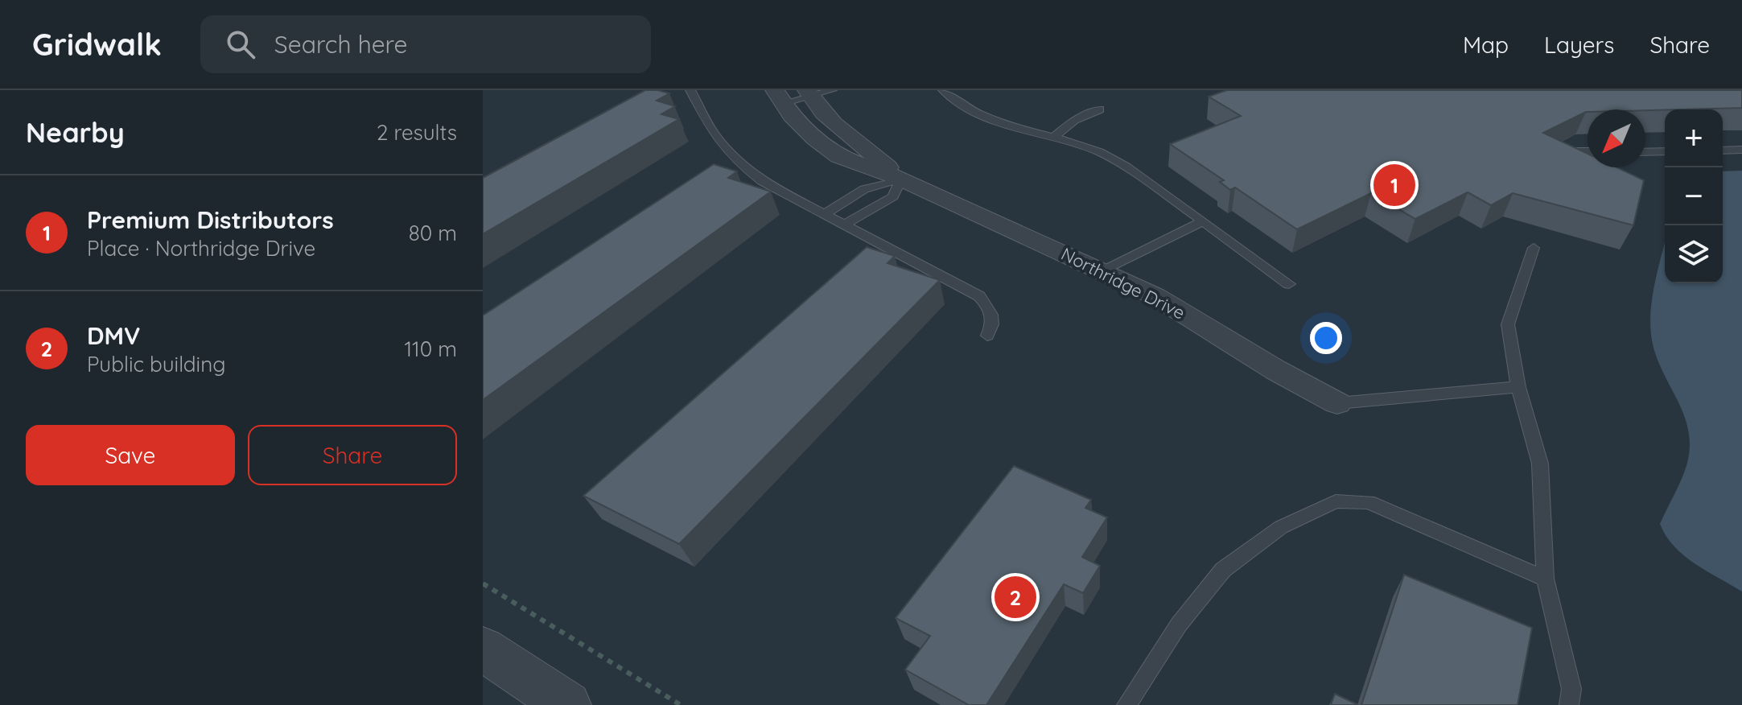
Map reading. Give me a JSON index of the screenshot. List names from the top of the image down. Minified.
{"streets":{"street":["Northridge Drive"]},"north":"bottom left","page":{"header":"Gridwalk","search":"Search here","nav":["Map","Layers","Share"],"heading":["Nearby","2 results"],"map_buttons":["+","−"],"pins":["1","2"],"list":[{"mark":"1","name":"Premium Distributors","note":"Place · Northridge Drive","value":"80 m"},{"mark":"2","name":"DMV","note":"Public building","value":"110 m"}],"buttons":["Save","Share"]}}
